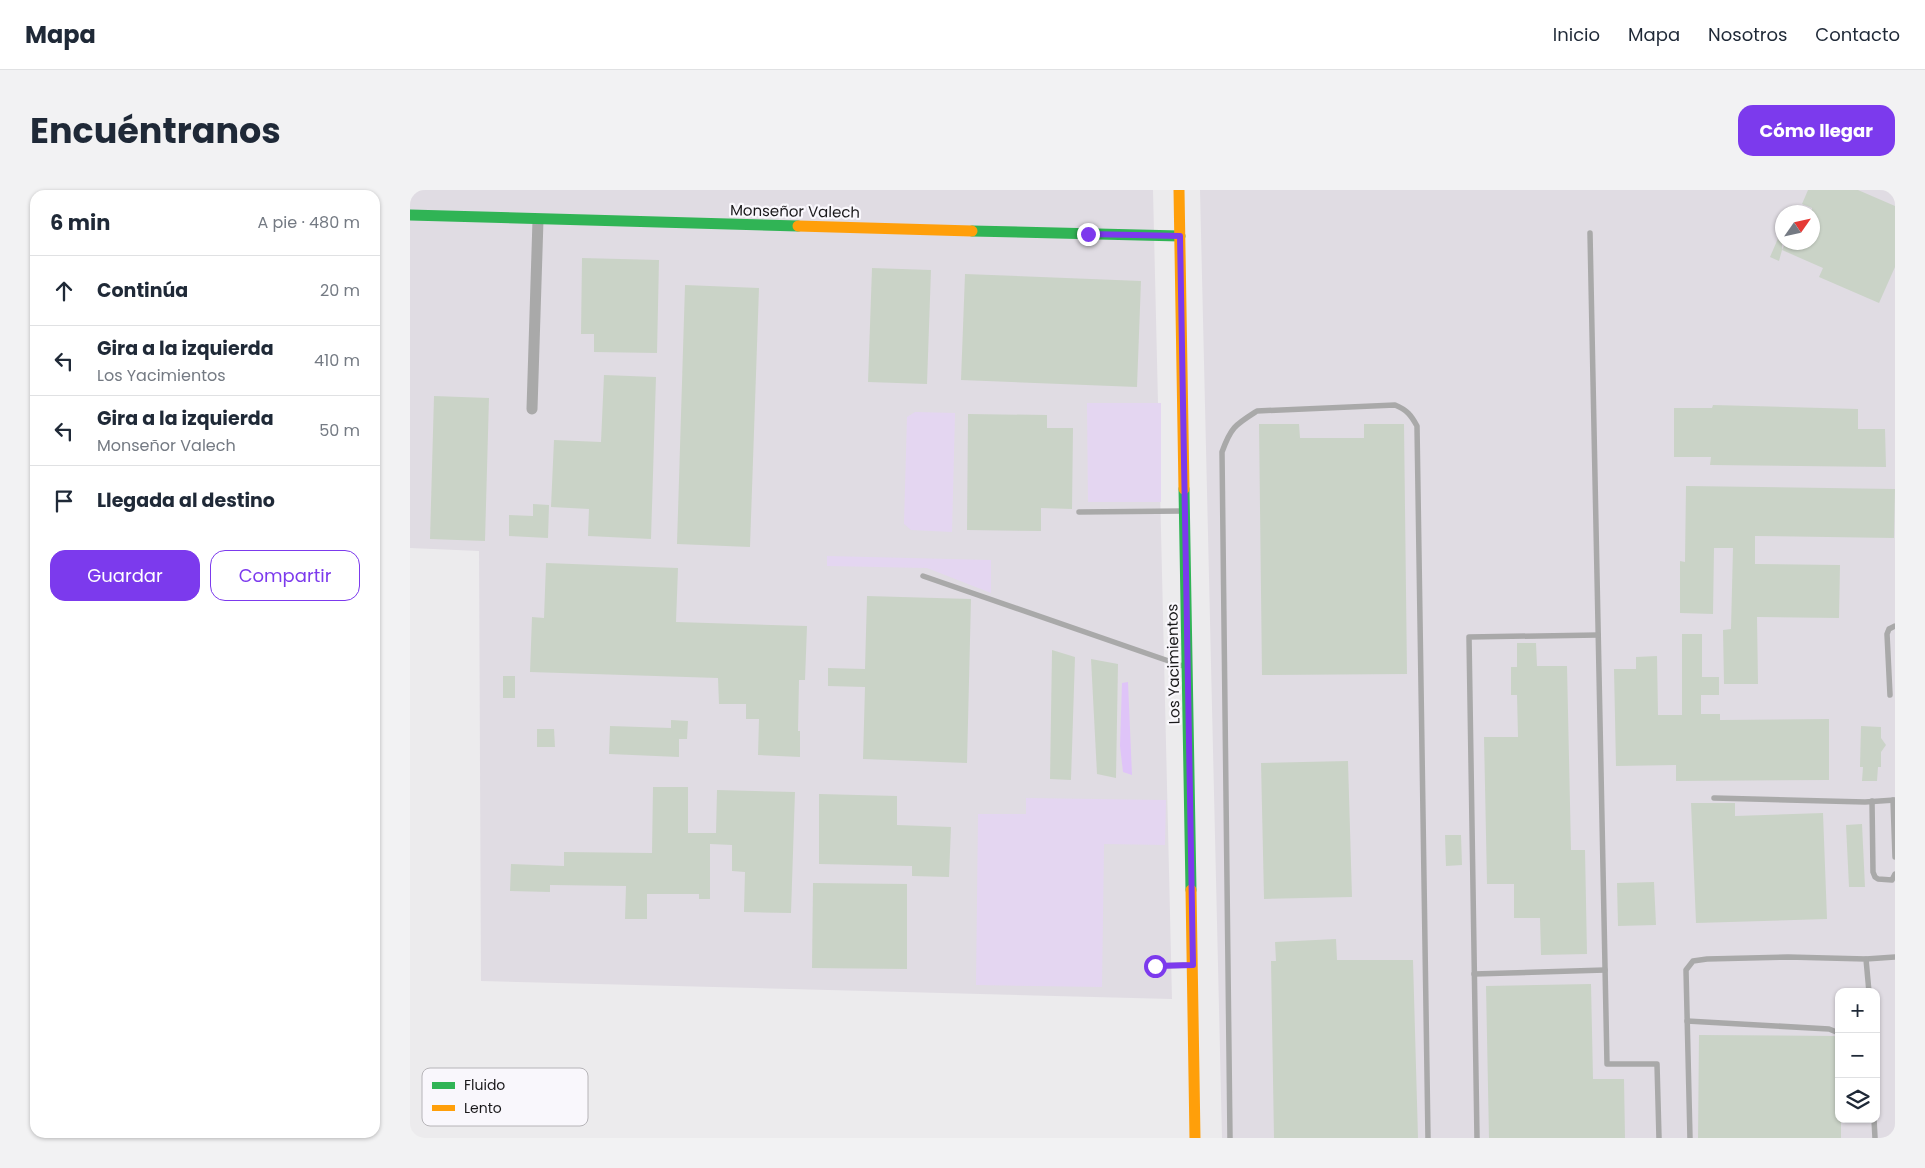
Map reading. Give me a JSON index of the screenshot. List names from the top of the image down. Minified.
{"streets":{"street":["Monseñor Valech","Los Yacimientos"]},"crossings":[["Monseñor Valech","Los Yacimientos"]],"legend":["Fluido","Lento"],"north":"top right","page":{"header":"Mapa","nav":["Inicio","Mapa","Nosotros","Contacto"],"title":"Encuéntranos","buttons":["Cómo llegar",["Guardar","Compartir"]],"heading":["6 min","A pie · 480 m"],"list":[["Continúa","20 m"],["Gira a la izquierda","Los Yacimientos","410 m"],["Gira a la izquierda","Monseñor Valech","50 m"],"Llegada al destino"],"map_buttons":["+","−"]}}
